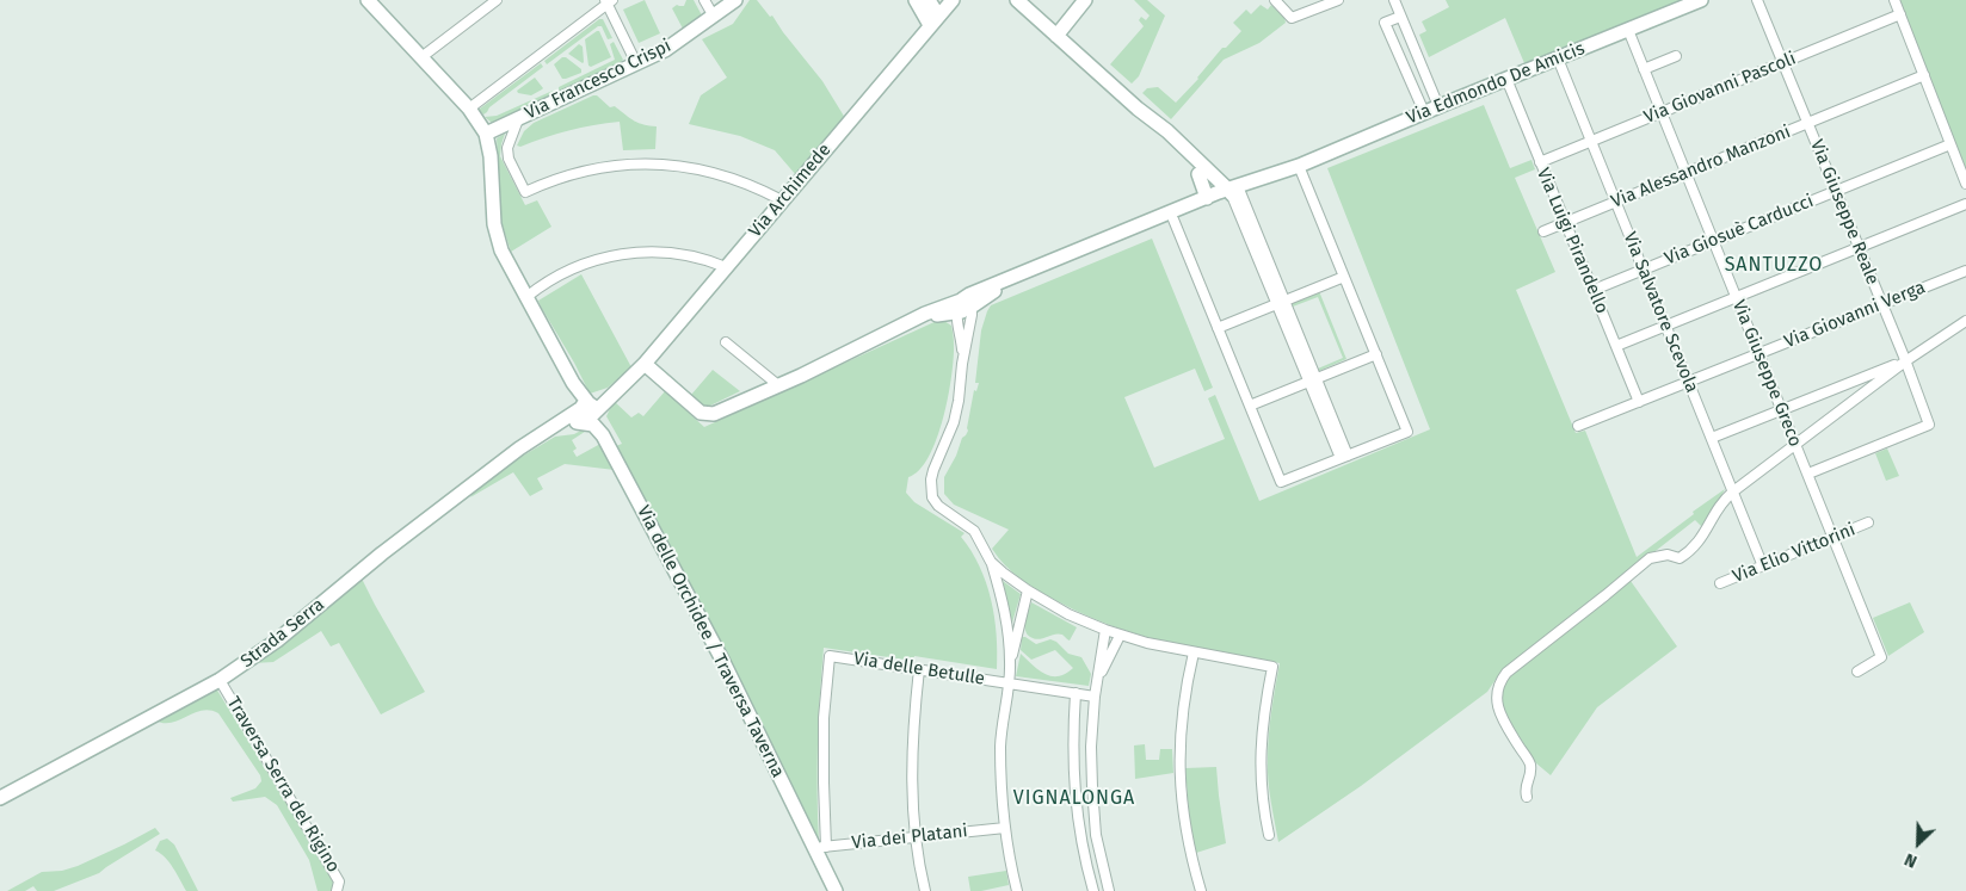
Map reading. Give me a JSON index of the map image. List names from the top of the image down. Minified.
{"streets":{"main road":["Via Francesco Crispi","Via Edmondo De Amicis","Via Archimede","Strada Serra","Via delle Orchidee / Traversa Taverna"],"street":["Via Giovanni Pascoli","Via Alessandro Manzoni","Via Giuseppe Reale","Via Giosuè Carducci","Via Luigi Pirandello","Via Salvatore Scevola","Via Giovanni Verga","Via Giuseppe Greco","Via Elio Vittorini","Via delle Betulle","Traversa Serra del Rigino","Via dei Platani"]},"crossings":[["Via Francesco Crispi","Via delle Orchidee / Traversa Taverna"],["Via Edmondo De Amicis","Via Luigi Pirandello"],["Via Edmondo De Amicis","Via Salvatore Scevola"],["Via Edmondo De Amicis","Via Giuseppe Greco"],["Via Giovanni Pascoli","Via Giuseppe Reale"],["Via Giovanni Pascoli","Via Luigi Pirandello"],["Via Giovanni Pascoli","Via Salvatore Scevola"],["Via Giovanni Pascoli","Via Giuseppe Greco"],["Via Alessandro Manzoni","Via Giuseppe Reale"],["Via Alessandro Manzoni","Via Luigi Pirandello"],["Via Alessandro Manzoni","Via Salvatore Scevola"],["Via Alessandro Manzoni","Via Giuseppe Greco"],["Via Archimede","Strada Serra"],["Via Archimede","Via delle Orchidee / Traversa Taverna"],["Via Giuseppe Reale","Via Giosuè Carducci"],["Via Giuseppe Reale","Via Giovanni Verga"],["Via Giuseppe Reale","Via Giuseppe Greco"],["Via Giosuè Carducci","Via Luigi Pirandello"],["Via Giosuè Carducci","Via Salvatore Scevola"],["Via Giosuè Carducci","Via Giuseppe Greco"],["Via Luigi Pirandello","Via Giovanni Verga"],["Via Salvatore Scevola","Via Giovanni Verga"],["Via Salvatore Scevola","Via Elio Vittorini"],["Via Giovanni Verga","Via Giuseppe Greco"],["Via Giuseppe Greco","Via Elio Vittorini"],["Strada Serra","Via delle Orchidee / Traversa Taverna"],["Strada Serra","Traversa Serra del Rigino"],["Via delle Orchidee / Traversa Taverna","Via delle Betulle"],["Via delle Orchidee / Traversa Taverna","Via dei Platani"],["Via delle Betulle","Via dei Platani"]],"districts":["SANTUZZO","VIGNALONGA"],"north":"bottom left"}
